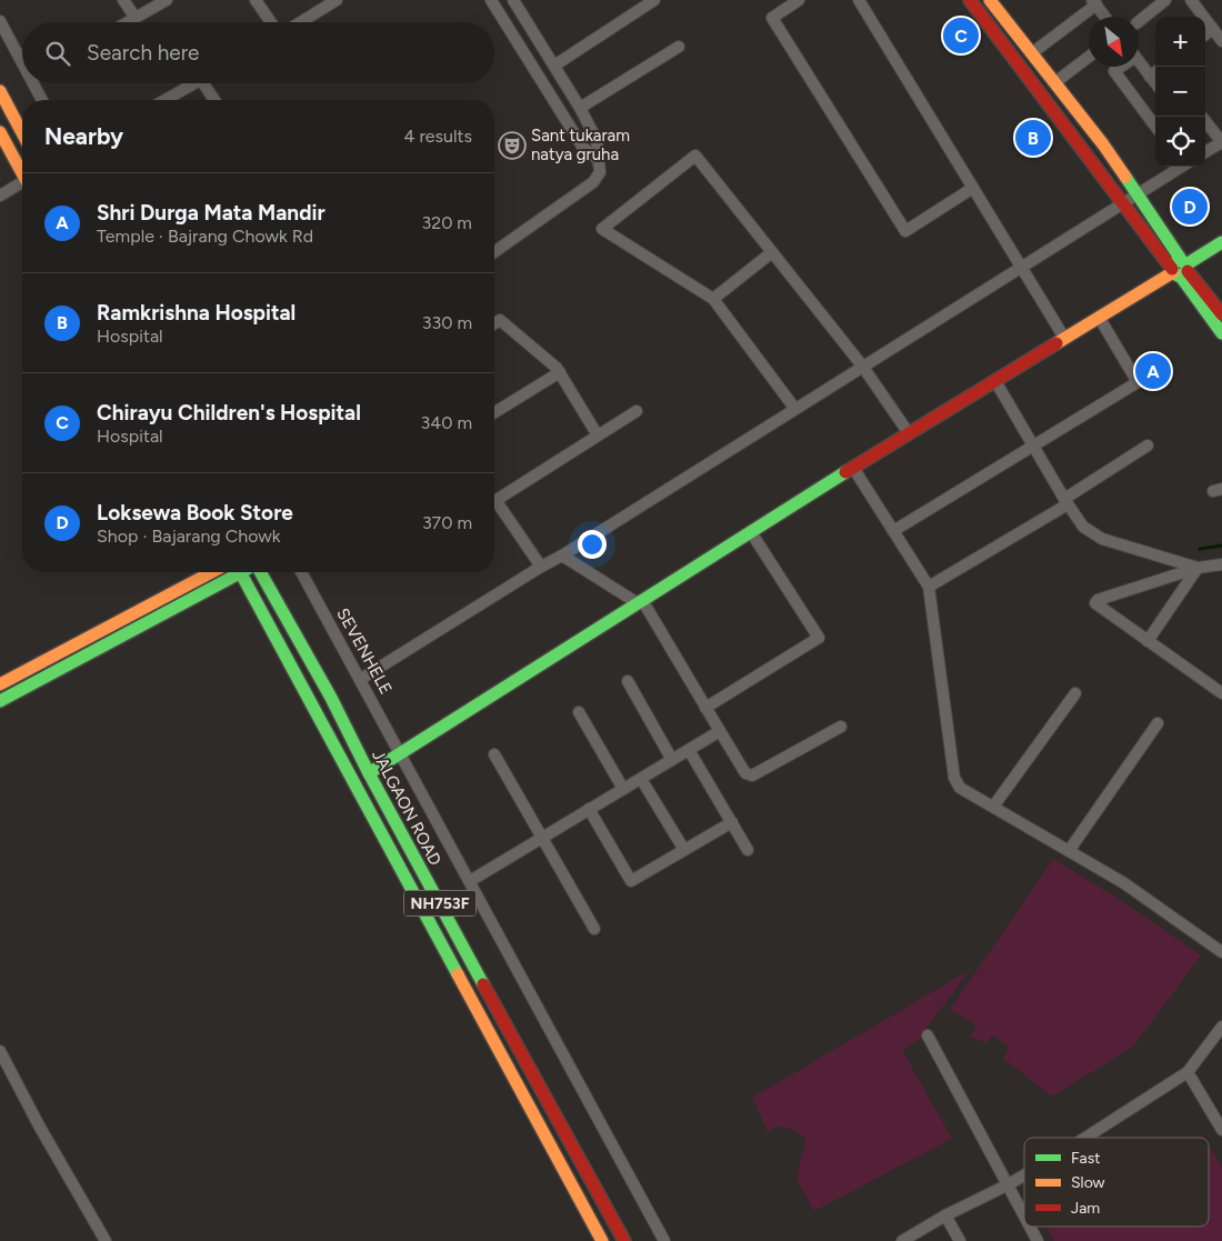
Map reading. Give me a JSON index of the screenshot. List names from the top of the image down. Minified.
{"streets":{"main road":["JALGAON ROAD","NH753F"],"street":["SEVENHELE"]},"places":{"theatre":["Sant tukaram natya gruha"]},"legend":["Fast","Slow","Jam"],"north":"bottom right","page":{"pins":["C","B","D","A"],"map_buttons":["+","−"],"search":"Search here","heading":["Nearby","4 results"],"list":[{"mark":"A","name":"Shri Durga Mata Mandir","note":"Temple · Bajrang Chowk Rd","value":"320 m"},{"mark":"B","name":"Ramkrishna Hospital","note":"Hospital","value":"330 m"},{"mark":"C","name":"Chirayu Children's Hospital","note":"Hospital","value":"340 m"},{"mark":"D","name":"Loksewa Book Store","note":"Shop · Bajarang Chowk","value":"370 m"}]}}
